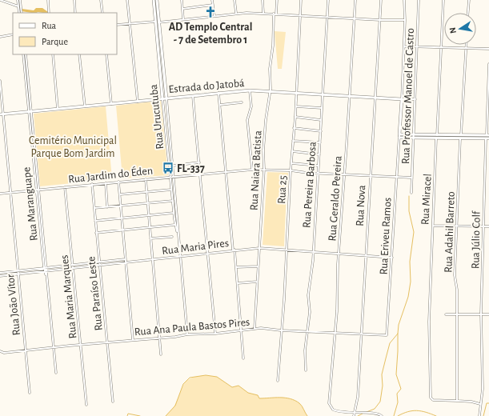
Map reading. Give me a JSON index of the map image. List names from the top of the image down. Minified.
{"streets":{"street":["Estrada do Jatobá","Rua Professor Manoel de Castro","Rua Urucutuba","Rua Naiara Batista","Rua Jardim do Éden","Rua Pereira Barbosa","Rua 25","Rua Geraldo Pereira","Rua Miracel","Rua Maranguape","Rua Nova","Rua Adahil Barreto","Rua Eriveu Ramos","Rua Júlio Colf","Rua Maria Pires","Rua Paraíso Leste","Rua Maria Marques","Rua João Vítor","Rua Ana Paula Bastos Pires"]},"crossings":[["Estrada do Jatobá","Rua Professor Manoel de Castro"],["Estrada do Jatobá","Rua Urucutuba"],["Estrada do Jatobá","Rua Naiara Batista"],["Estrada do Jatobá","Rua Pereira Barbosa"],["Estrada do Jatobá","Rua 25"],["Estrada do Jatobá","Rua Geraldo Pereira"],["Estrada do Jatobá","Rua Maranguape"],["Estrada do Jatobá","Rua Nova"],["Estrada do Jatobá","Rua Eriveu Ramos"],["Estrada do Jatobá","Rua João Vítor"],["Rua Professor Manoel de Castro","Rua Jardim do Éden"],["Rua Urucutuba","Rua Jardim do Éden"],["Rua Urucutuba","Rua Maria Pires"],["Rua Urucutuba","Rua Ana Paula Bastos Pires"],["Rua Naiara Batista","Rua Jardim do Éden"],["Rua Naiara Batista","Rua Maria Pires"],["Rua Naiara Batista","Rua Ana Paula Bastos Pires"],["Rua Jardim do Éden","Rua Pereira Barbosa"],["Rua Jardim do Éden","Rua 25"],["Rua Jardim do Éden","Rua Geraldo Pereira"],["Rua Jardim do Éden","Rua Maranguape"],["Rua Jardim do Éden","Rua Nova"],["Rua Jardim do Éden","Rua Eriveu Ramos"],["Rua Jardim do Éden","Rua Paraíso Leste"],["Rua Jardim do Éden","Rua Maria Marques"],["Rua Jardim do Éden","Rua João Vítor"],["Rua Pereira Barbosa","Rua Maria Pires"],["Rua Pereira Barbosa","Rua Ana Paula Bastos Pires"],["Rua 25","Rua Maria Pires"],["Rua 25","Rua Ana Paula Bastos Pires"],["Rua Geraldo Pereira","Rua Nova"],["Rua Geraldo Pereira","Rua Maria Pires"],["Rua Geraldo Pereira","Rua Ana Paula Bastos Pires"],["Rua Miracel","Rua Adahil Barreto"],["Rua Maranguape","Rua Maria Pires"],["Rua Maranguape","Rua Ana Paula Bastos Pires"],["Rua Nova","Rua Maria Pires"],["Rua Nova","Rua Ana Paula Bastos Pires"],["Rua Eriveu Ramos","Rua Maria Pires"],["Rua Eriveu Ramos","Rua Ana Paula Bastos Pires"],["Rua Maria Pires","Rua Paraíso Leste"],["Rua Maria Pires","Rua Maria Marques"],["Rua Maria Pires","Rua João Vítor"],["Rua Paraíso Leste","Rua Ana Paula Bastos Pires"],["Rua Maria Marques","Rua Ana Paula Bastos Pires"],["Rua João Vítor","Rua Ana Paula Bastos Pires"]],"parks":["Cemitério Municipal Parque Bom Jardim"],"places":{"church":["AD Templo Central - 7 de Setembro 1"],"bus stop":["FL-337"]},"legend":["Rua","Parque"],"north":"left"}
